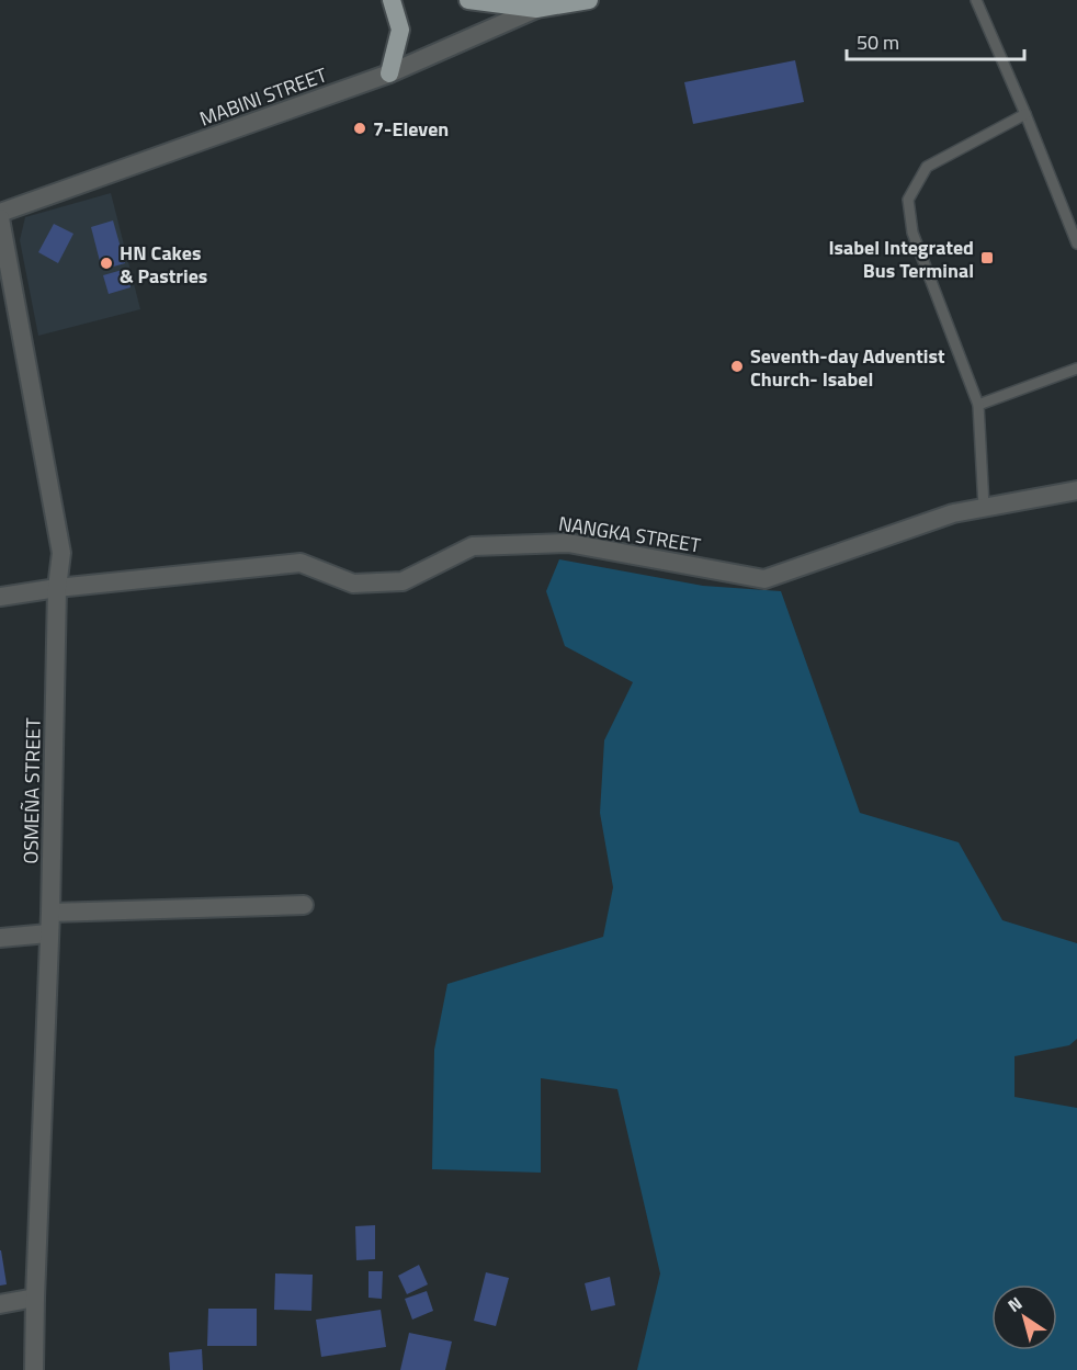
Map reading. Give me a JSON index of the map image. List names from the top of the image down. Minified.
{"streets":{"street":["MABINI STREET","NANGKA STREET","OSMEÑA STREET"]},"crossings":[["NANGKA STREET","OSMEÑA STREET"]],"places":{"other":["7-Eleven","HN Cakes & Pastries","Seventh-day Adventist Church- Isabel"],"transit":["Isabel Integrated Bus Terminal"]},"scale_bar":"50 m","north":"top left"}
